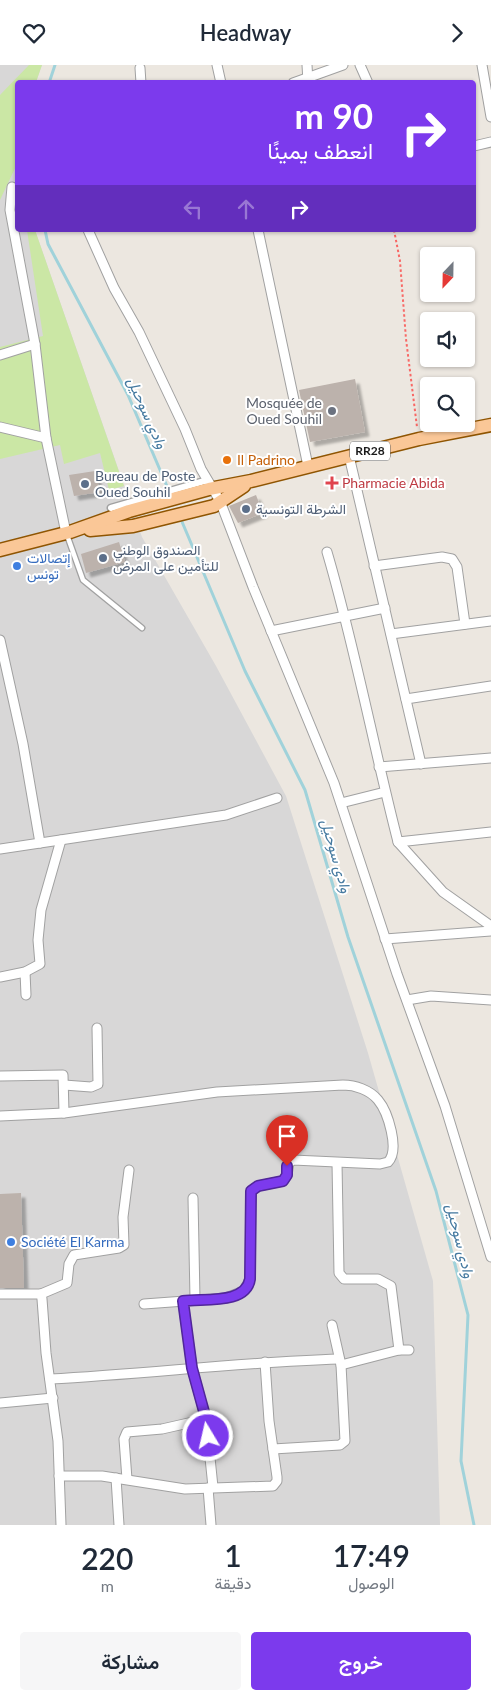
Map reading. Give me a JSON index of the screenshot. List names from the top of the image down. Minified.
{"streets":{"main road":["RR28"]},"water":["وادي سوحيل"],"places":{"other":["Mosquée de Oued Souhil","Il Padrino","Bureau de Poste Oued Souhil","الشرطة التونسية","الصندوق الوطني للتأمين على المرض","إتصالات تونس","Société El Karma"],"health":["Pharmacie Abida"]},"north":"bottom","page":{"header":"Headway","turn":["90 m","انعطف يمينًا"],"eta":["17:49","الوصول","1","دقيقة","220","m"],"buttons":["خروج","مشاركة"]}}
